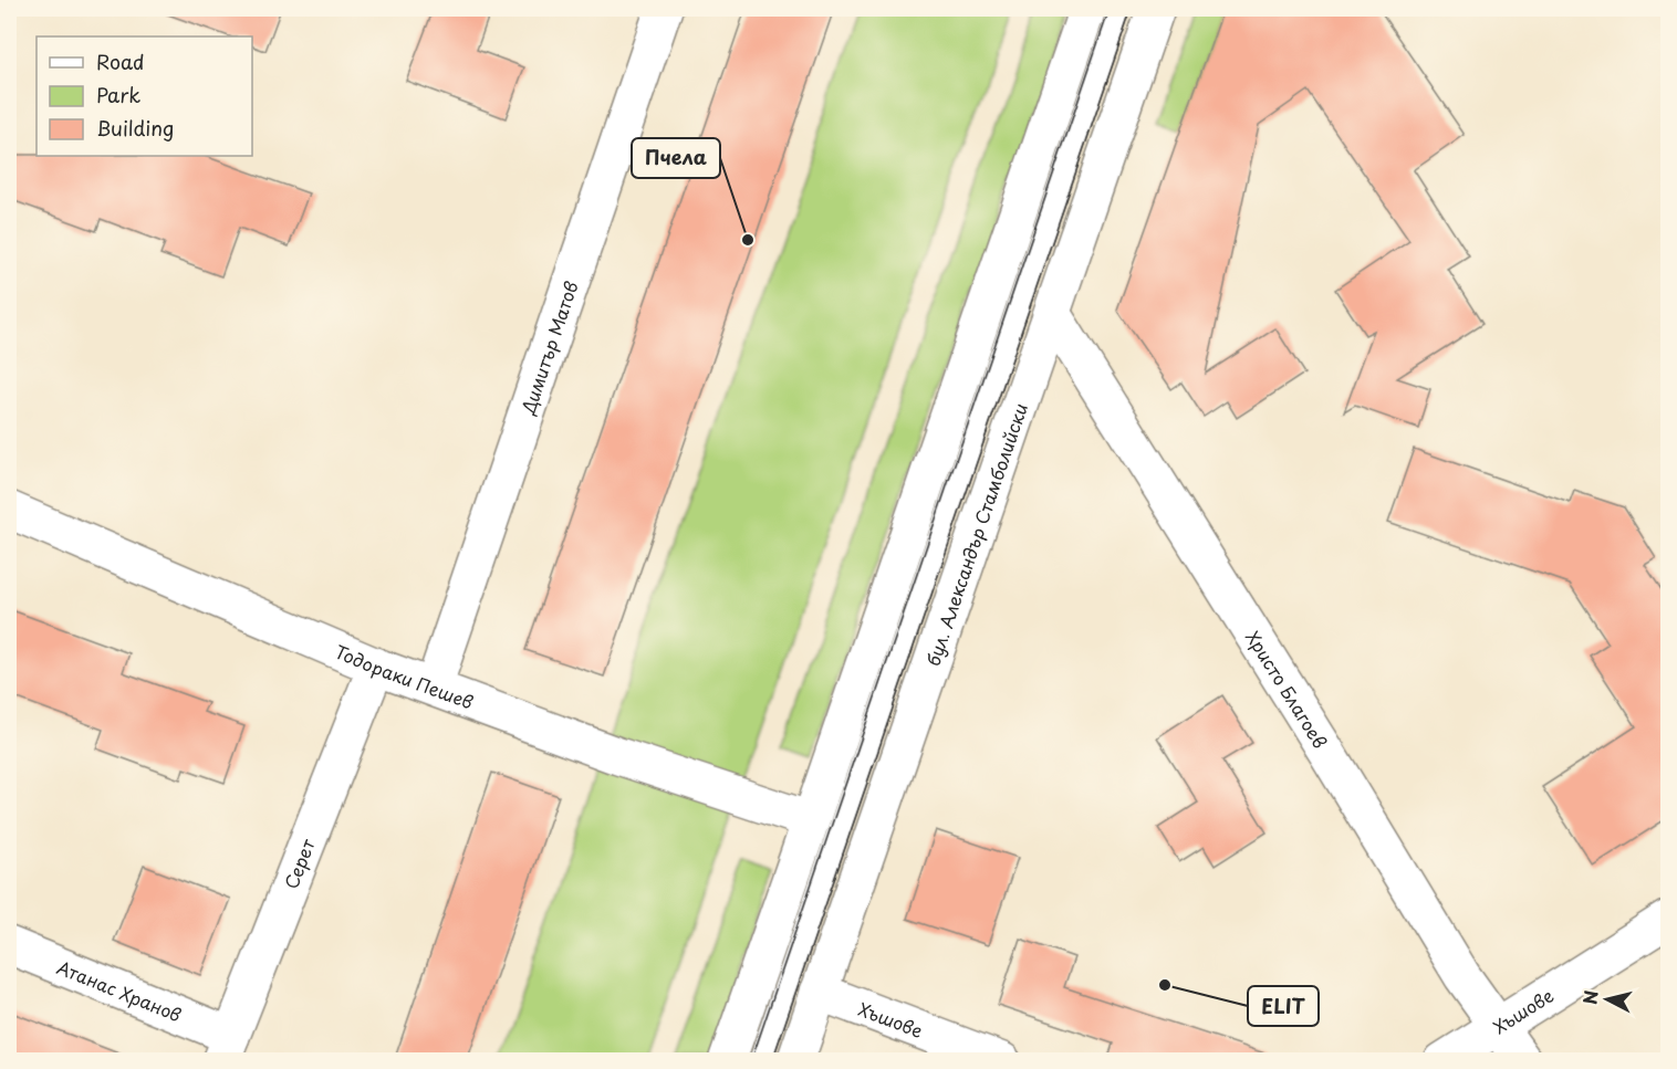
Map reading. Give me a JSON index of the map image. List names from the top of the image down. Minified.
{"streets":{"street":["Димитър Матов","бул. Александър Стамболийски","Тодораки Пешев","Христо Благоев","Серет","Атанас Хранов","Хъшове"]},"crossings":[["Димитър Матов","Тодораки Пешев"],["бул. Александър Стамболийски","Христо Благоев"],["бул. Александър Стамболийски","Хъшове"],["Тодораки Пешев","Серет"],["Христо Благоев","Хъшове"],["Серет","Атанас Хранов"]],"places":["Пчела","ELIT"],"legend":["Road","Park","Building"],"north":"left"}
